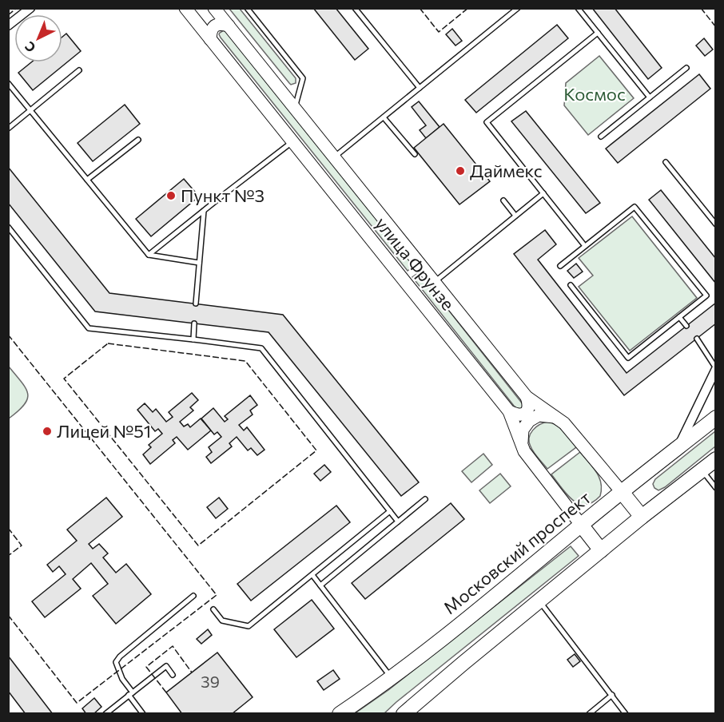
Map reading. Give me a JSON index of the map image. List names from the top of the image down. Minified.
{"streets":{"main road":["улица Фрунзе","Московский проспект"]},"crossings":[["улица Фрунзе","Московский проспект"]],"parks":["Космос"],"places":["Даймекс","Пункт №3","Лицей №51"],"house_numbers":["39"],"north":"bottom left"}
